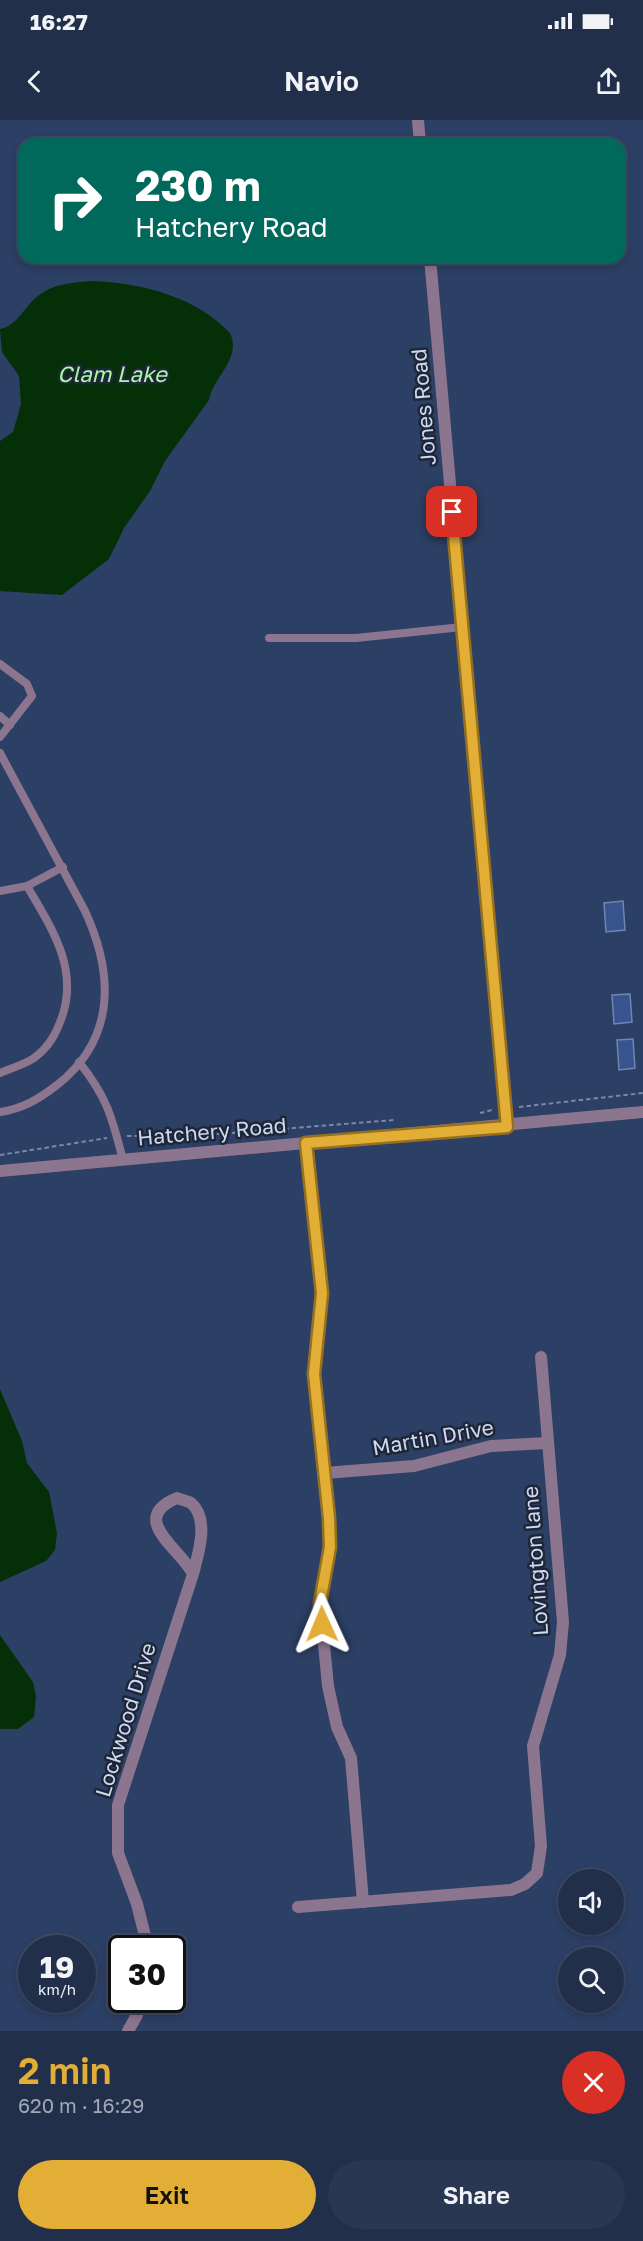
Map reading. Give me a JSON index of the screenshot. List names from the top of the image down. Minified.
{"streets":{"street":["Jones Road","Hatchery Road","Martin Drive","Lovington lane","Lockwood Drive"]},"crossings":[["Jones Road","Hatchery Road"],["Martin Drive","Lovington lane"]],"water":["Clam Lake"],"page":{"status":"16:27","header":"Navio","turn":["230 m","Hatchery Road"],"speed":"19 km/h","limit":"30","heading":["2 min","620 m · 16:29"],"buttons":["Exit","Share"]}}
